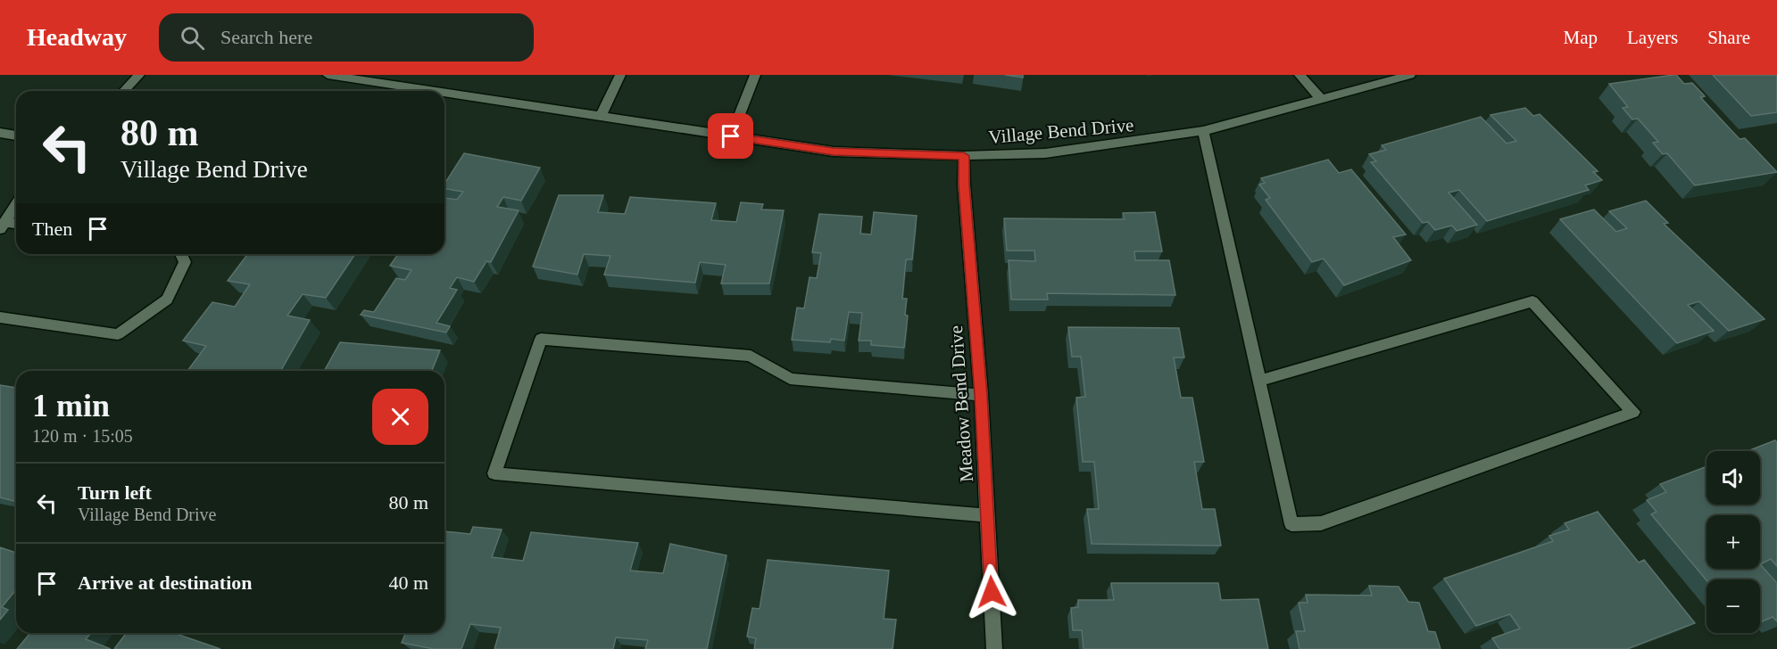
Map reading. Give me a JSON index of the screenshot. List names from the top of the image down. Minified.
{"streets":{"street":["Village Bend Drive","Meadow Bend Drive"]},"crossings":[["Village Bend Drive","Meadow Bend Drive"]],"page":{"header":"Headway","search":"Search here","nav":["Map","Layers","Share"],"turn":["80 m","Village Bend Drive"],"then":"Then","heading":["1 min","120 m · 15:05"],"map_buttons":["+","−"],"list":[{"name":"Turn left","note":"Village Bend Drive","value":"80 m"},{"name":"Arrive at destination","value":"40 m"}]}}
